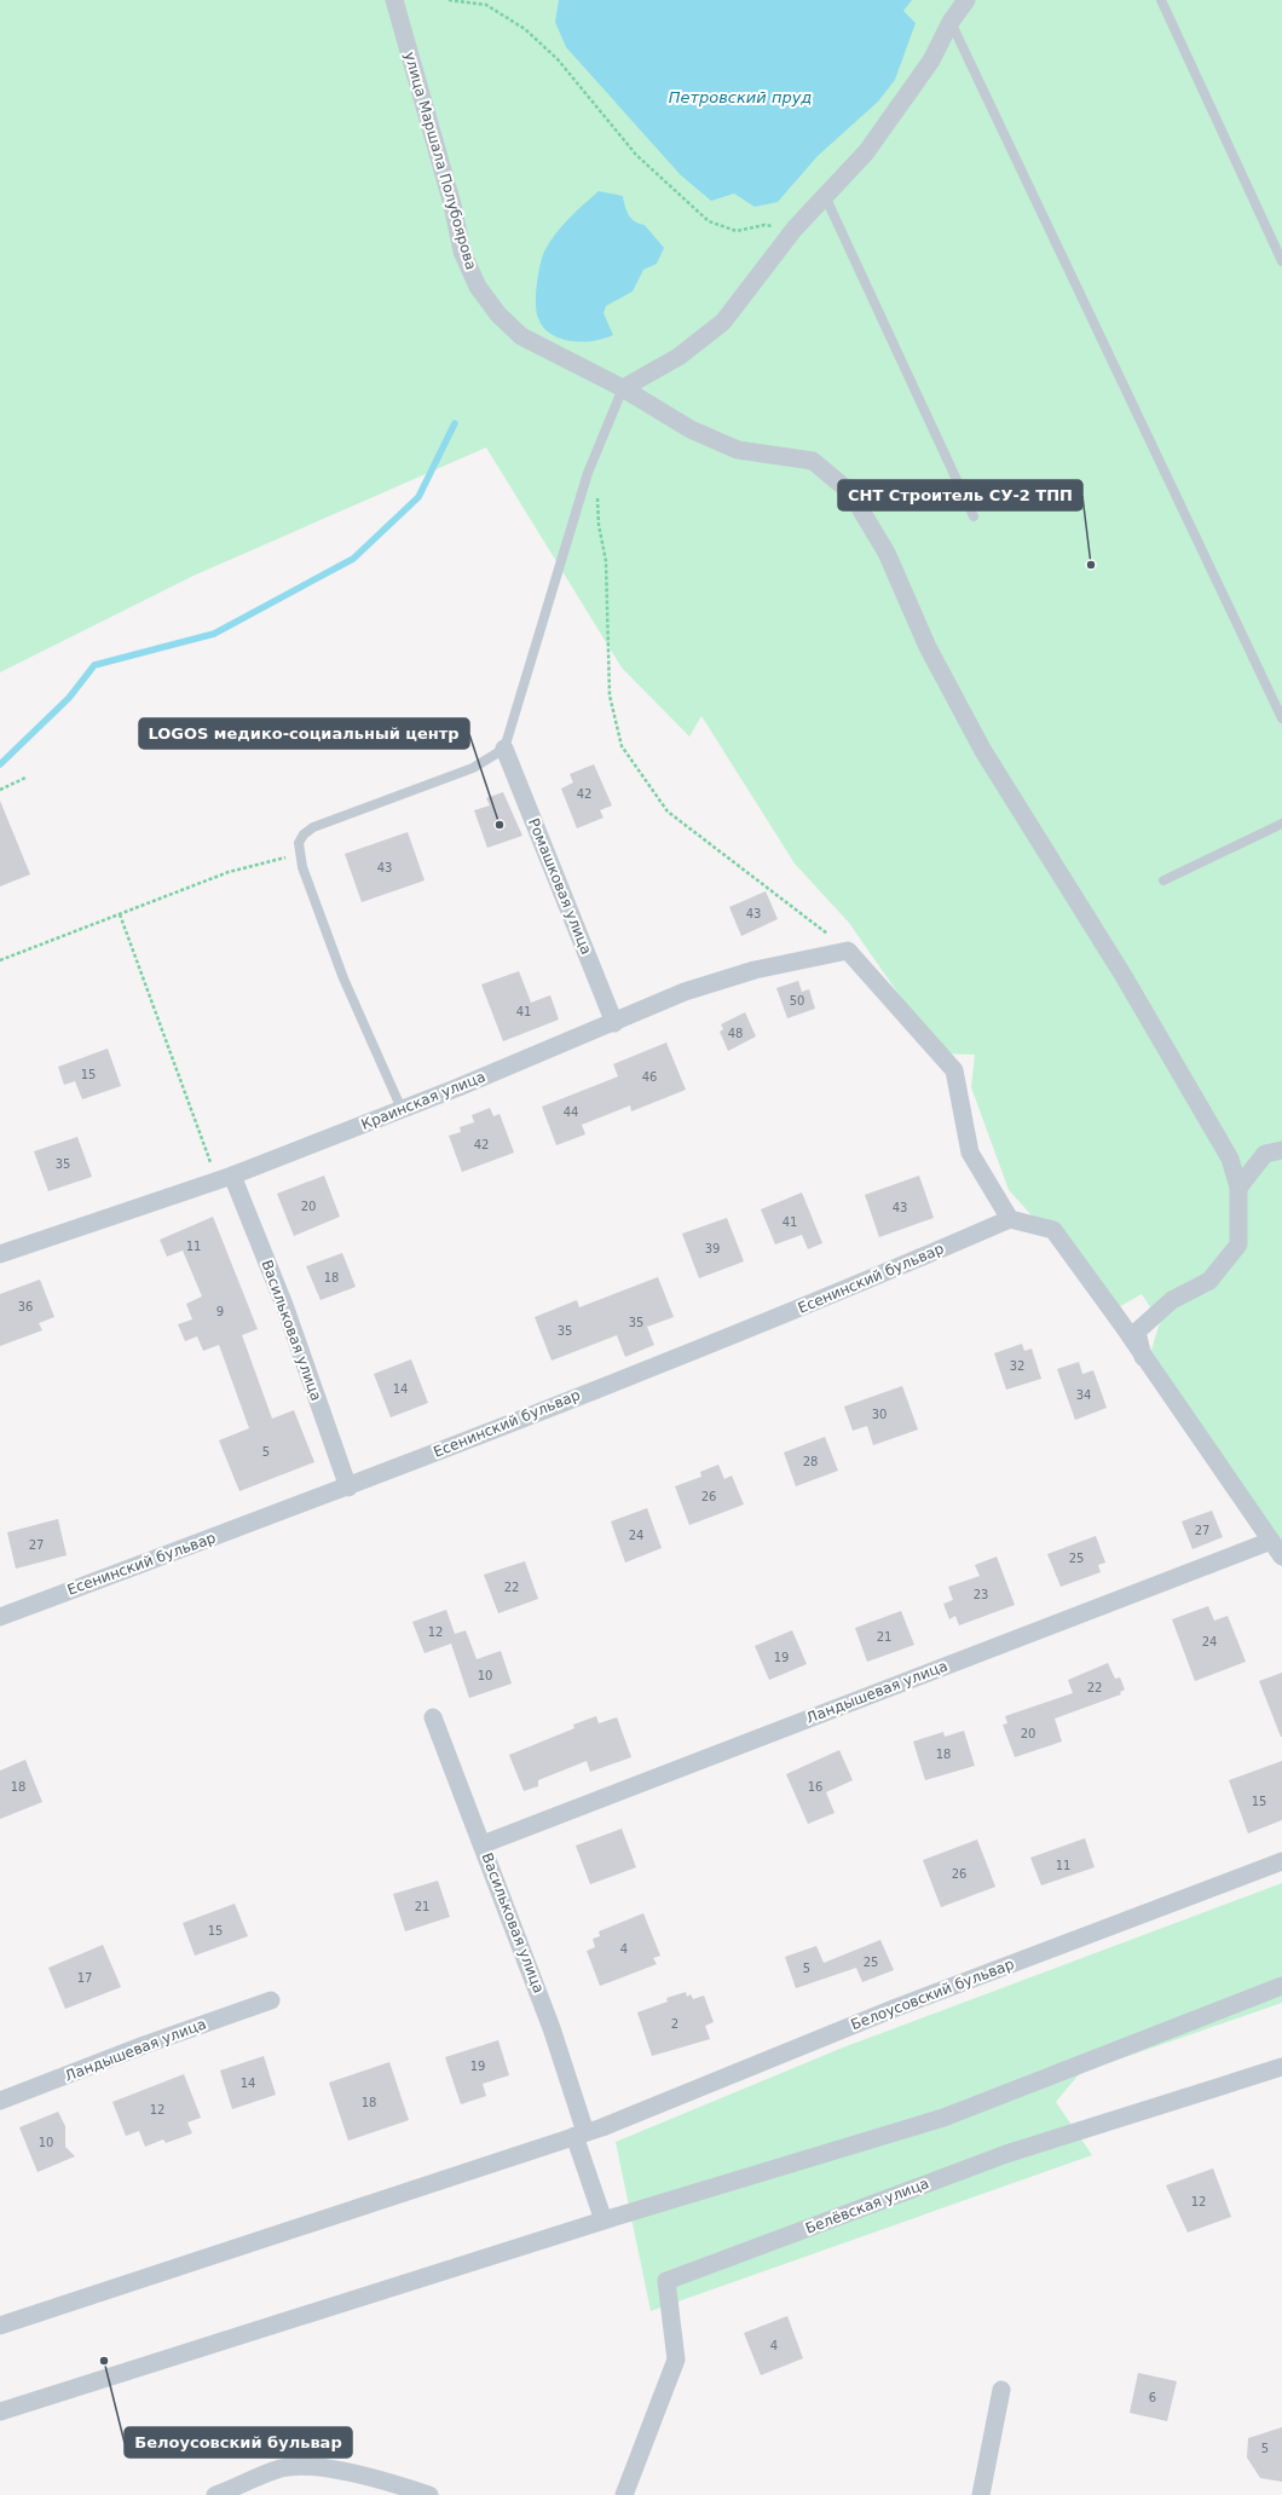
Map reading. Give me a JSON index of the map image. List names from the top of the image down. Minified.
{"streets":{"street":["улица Маршала Полубоярова","Ромашковая улица","Краинская улица","Есенинский бульвар","Васильковая улица","Ландышевая улица","Белоусовский бульвар","Белёвская улица"]},"crossings":[["Ромашковая улица","Краинская улица"],["Краинская улица","Васильковая улица"],["Есенинский бульвар","Васильковая улица"],["Васильковая улица","Ландышевая улица"],["Васильковая улица","Белоусовский бульвар"]],"water":["Петровский пруд"],"places":["СНТ Строитель СУ-2 ТПП","LOGOS медико-социальный центр","Белоусовский бульвар"],"house_numbers":["42","43","43","50","41","48","15","46","44","42","35","20","43","41","11","39","18","36","9","35","35","32","14","34","30","5","28","26","27","24","27","25","22","23","12","21","24","19","10","22","20","18","18","16","15","11","26","21","15","4","25","5","17","2","19","14","18","12","10","12","4","6","5"]}
